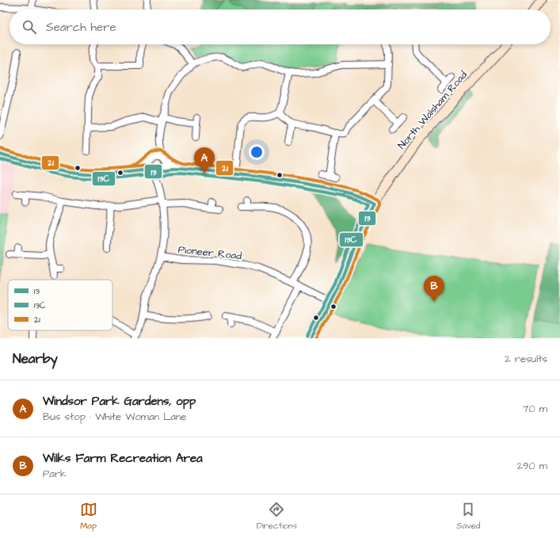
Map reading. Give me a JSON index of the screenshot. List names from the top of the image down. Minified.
{"streets":{"main road":["North Walsham Road"],"street":["Pioneer Road"]},"crossings":[["North Walsham Road","Pioneer Road"]],"lines":["transit line 21","transit line 13","transit line 13C"],"legend":["13","13C","21"],"page":{"search":"Search here","pins":["A","B"],"heading":["Nearby","2 results"],"list":[{"mark":"A","name":"Windsor Park Gardens, opp","note":"Bus stop · White Woman Lane","value":"70 m"},{"mark":"B","name":"Wilks Farm Recreation Area","note":"Park","value":"290 m"}],"nav":["Map","Directions","Saved"]}}
